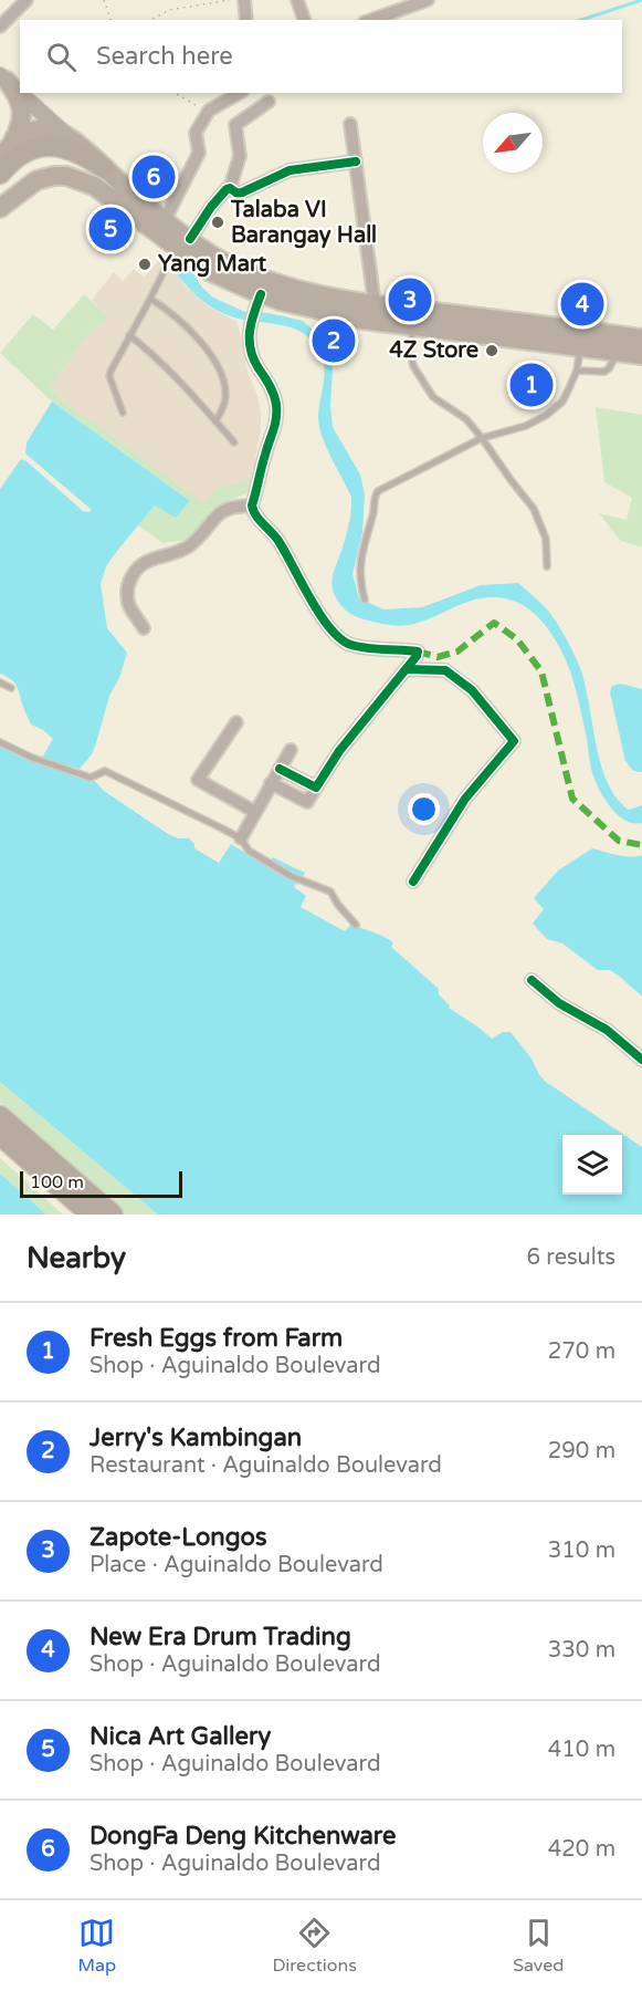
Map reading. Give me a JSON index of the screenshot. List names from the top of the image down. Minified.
{"places":["Talaba VI Barangay Hall","Yang Mart","4Z Store"],"scale_bar":"100 m","north":"bottom left","page":{"search":"Search here","pins":["6","5","3","4","2","1"],"scale":"100 m","heading":["Nearby","6 results"],"list":[{"mark":"1","name":"Fresh Eggs from Farm","note":"Shop · Aguinaldo Boulevard","value":"270 m"},{"mark":"2","name":"Jerry's Kambingan","note":"Restaurant · Aguinaldo Boulevard","value":"290 m"},{"mark":"3","name":"Zapote-Longos","note":"Place · Aguinaldo Boulevard","value":"310 m"},{"mark":"4","name":"New Era Drum Trading","note":"Shop · Aguinaldo Boulevard","value":"330 m"},{"mark":"5","name":"Nica Art Gallery","note":"Shop · Aguinaldo Boulevard","value":"410 m"},{"mark":"6","name":"DongFa Deng Kitchenware","note":"Shop · Aguinaldo Boulevard","value":"420 m"}],"nav":["Map","Directions","Saved"]}}
